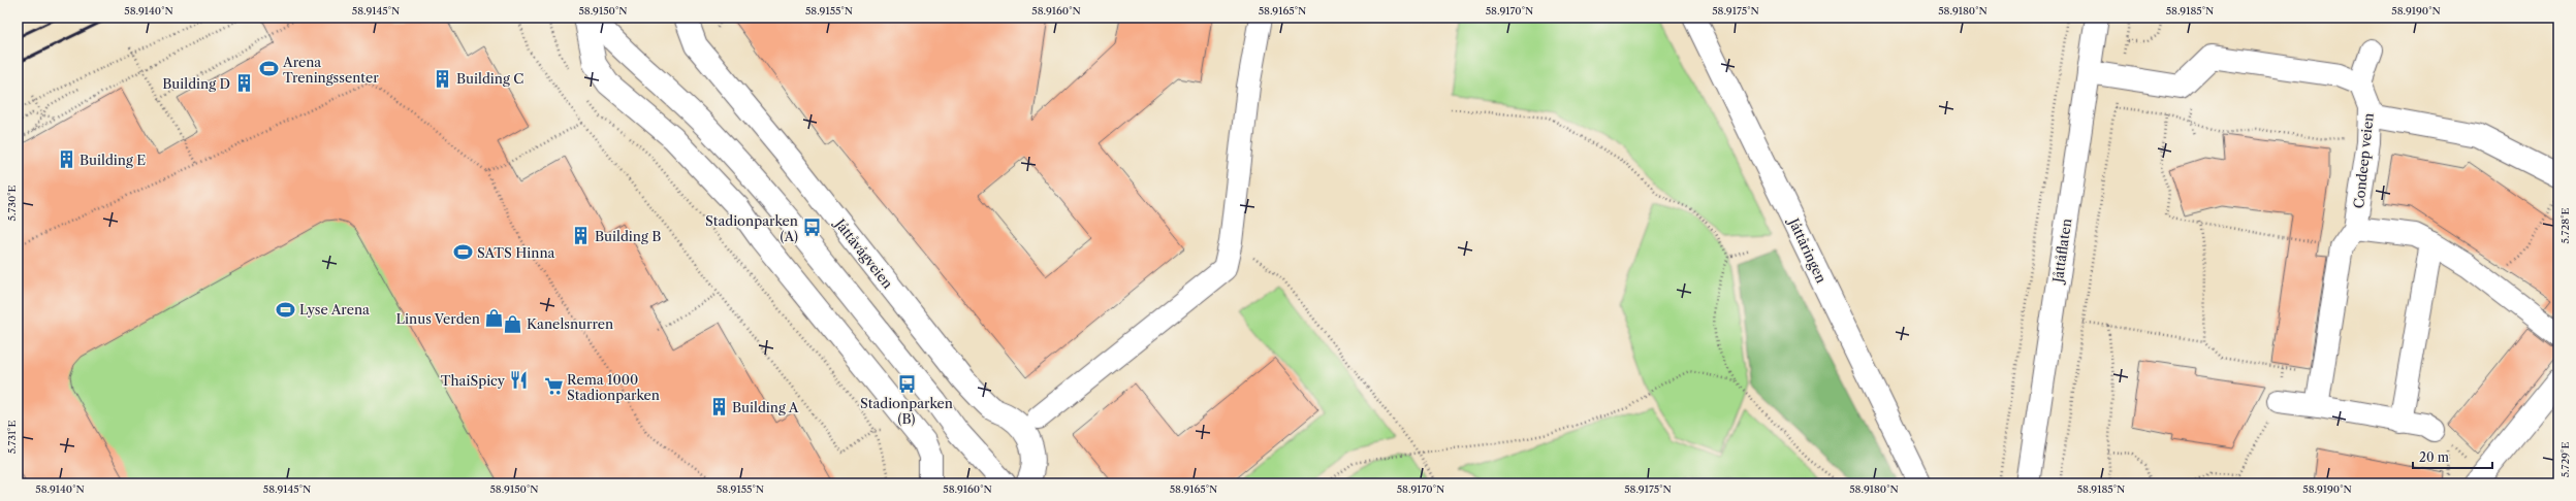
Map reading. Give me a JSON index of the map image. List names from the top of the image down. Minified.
{"streets":{"street":["Condeep veien","Jåttåringen","Jåttåflaten","Jåttåvågveien"]},"places":{"sports":["Arena Treningssenter","SATS Hinna","Lyse Arena"],"building":["Building C","Building D","Building E","Building B","Building A"],"bus stop":["Stadionparken (A)","Stadionparken (B)"],"shop":["Linus Verden","Kanelsnurren"],"restaurant":["ThaiSpicy"],"supermarket":["Rema 1000 Stadionparken"]},"scale_bar":"20 m","coordinates":["58.9140°N","58.9145°N","58.9150°N","58.9155°N","58.9160°N","58.9165°N","58.9170°N","58.9175°N","58.9180°N","58.9185°N","58.9190°N","5.730°E","5.728°E","5.731°E","5.729°E"]}
